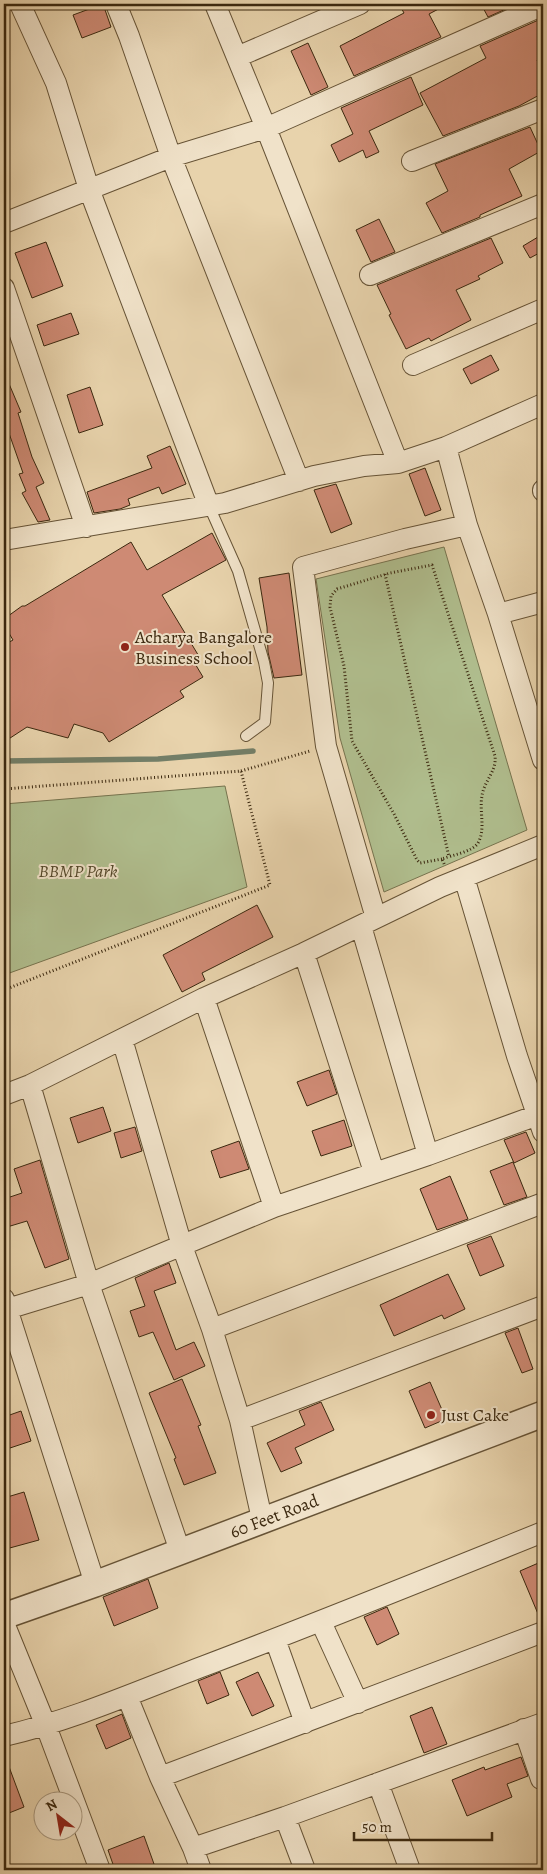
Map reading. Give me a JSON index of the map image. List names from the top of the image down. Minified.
{"streets":{"street":["60 Feet Road"]},"parks":["BBMP Park"],"places":["Acharya Bangalore Business School","Just Cake"],"scale_bar":"50 m","north":"top left"}
